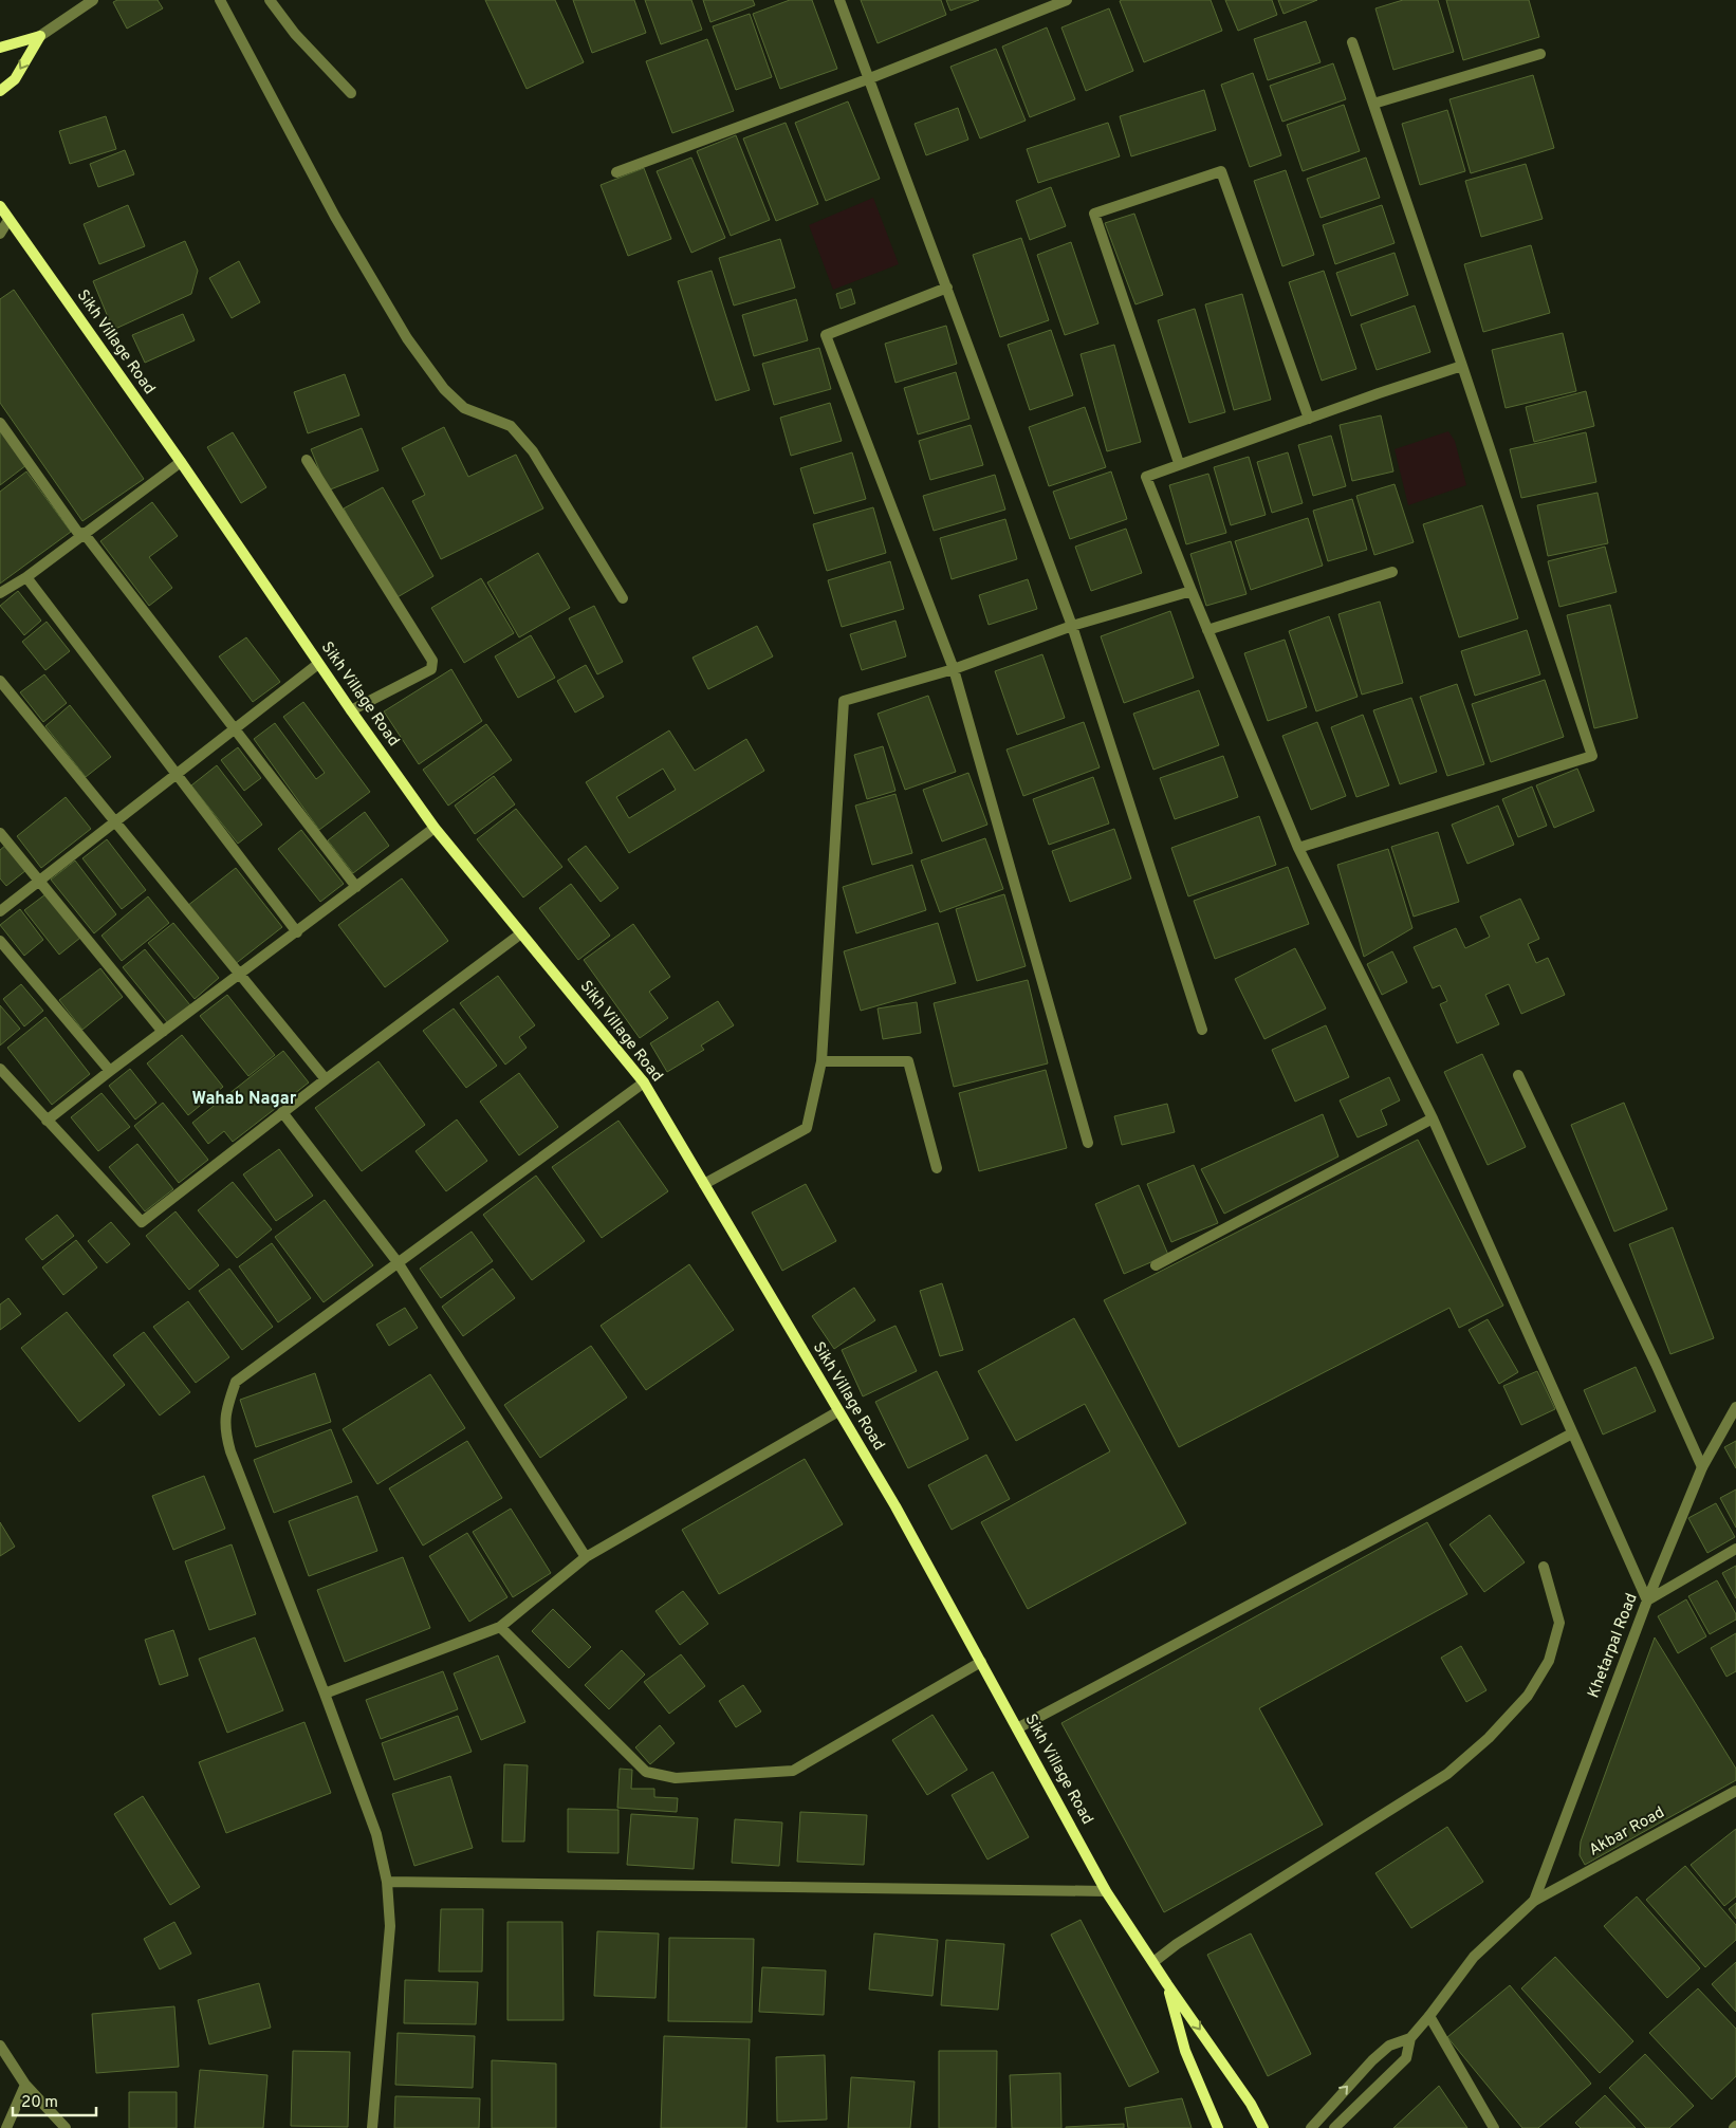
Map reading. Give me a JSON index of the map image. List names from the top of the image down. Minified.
{"streets":{"main road":["Sikh Village Road"],"street":["Khetarpal Road","Akbar Road"]},"crossings":[["Khetarpal Road","Akbar Road"]],"districts":["Wahab Nagar"],"scale_bar":"20 m"}
